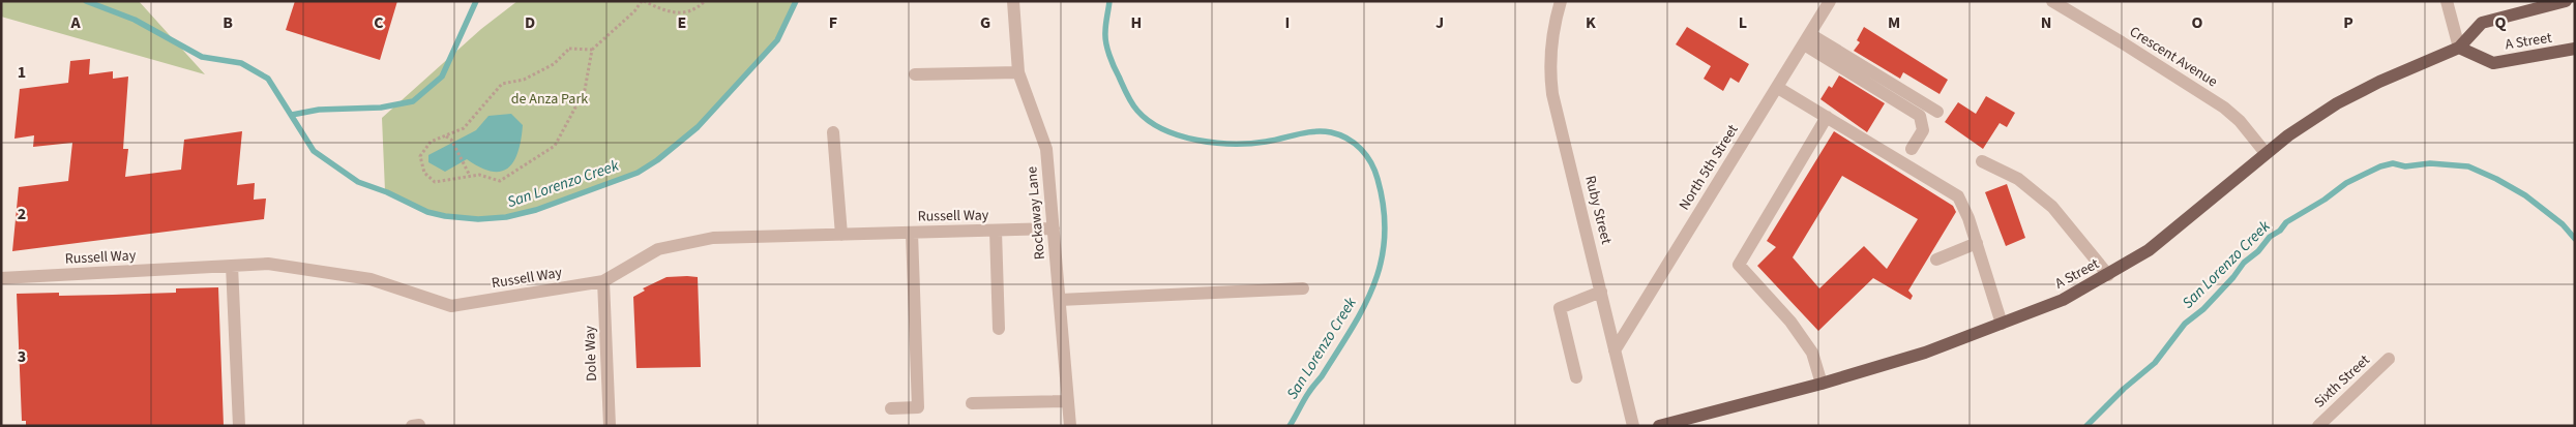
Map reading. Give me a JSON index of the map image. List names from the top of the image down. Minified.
{"streets":{"main road":["A Street"],"street":["Crescent Avenue","North 5th Street","Ruby Street","Rockaway Lane","Russell Way","Dole Way","Sixth Street"]},"crossings":[["A Street","Crescent Avenue"],["North 5th Street","Ruby Street"],["Rockaway Lane","Russell Way"],["Russell Way","Dole Way"]],"water":["San Lorenzo Creek"],"parks":["de Anza Park"],"grid":{"columns":["A","B","C","D","E","F","G","H","I","J","K","L","M","N","O","P","Q"],"rows":["1","2","3"]}}
